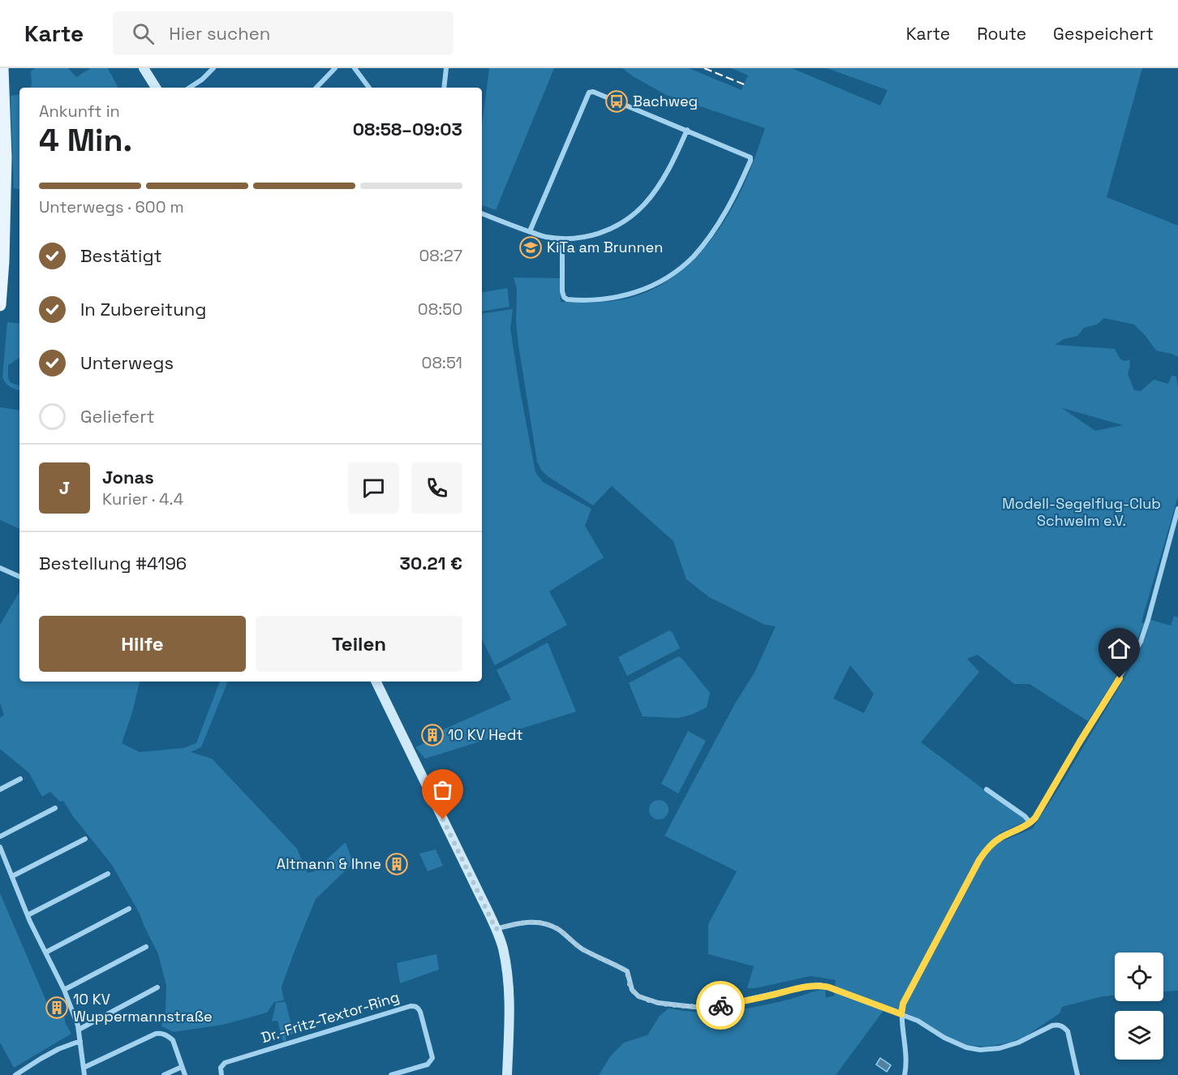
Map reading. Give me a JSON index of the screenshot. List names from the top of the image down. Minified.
{"streets":{"street":["Dr.-Fritz-Textor-Ring"]},"parks":["Modell-Segelflug-Club Schwelm e.V."],"places":{"bus stop":["Bachweg"],"school or university":["KiTa am Brunnen"],"building":["10 KV Hedt","Altmann & Ihne","10 KV Wuppermannstraße"]},"page":{"header":"Karte","search":"Hier suchen","nav":["Karte","Route","Gespeichert"],"heading":["4 Min.","Ankunft in","08:58–09:03"],"panel":["Jonas","Kurier · 4.4","Bestellung #4196","30.21 €"],"bar":"Unterwegs · 600 m","list":[["Bestätigt","08:27"],["In Zubereitung","08:50"],["Unterwegs","08:51"],"Geliefert"],"round":"J","buttons":["Hilfe","Teilen"]}}
